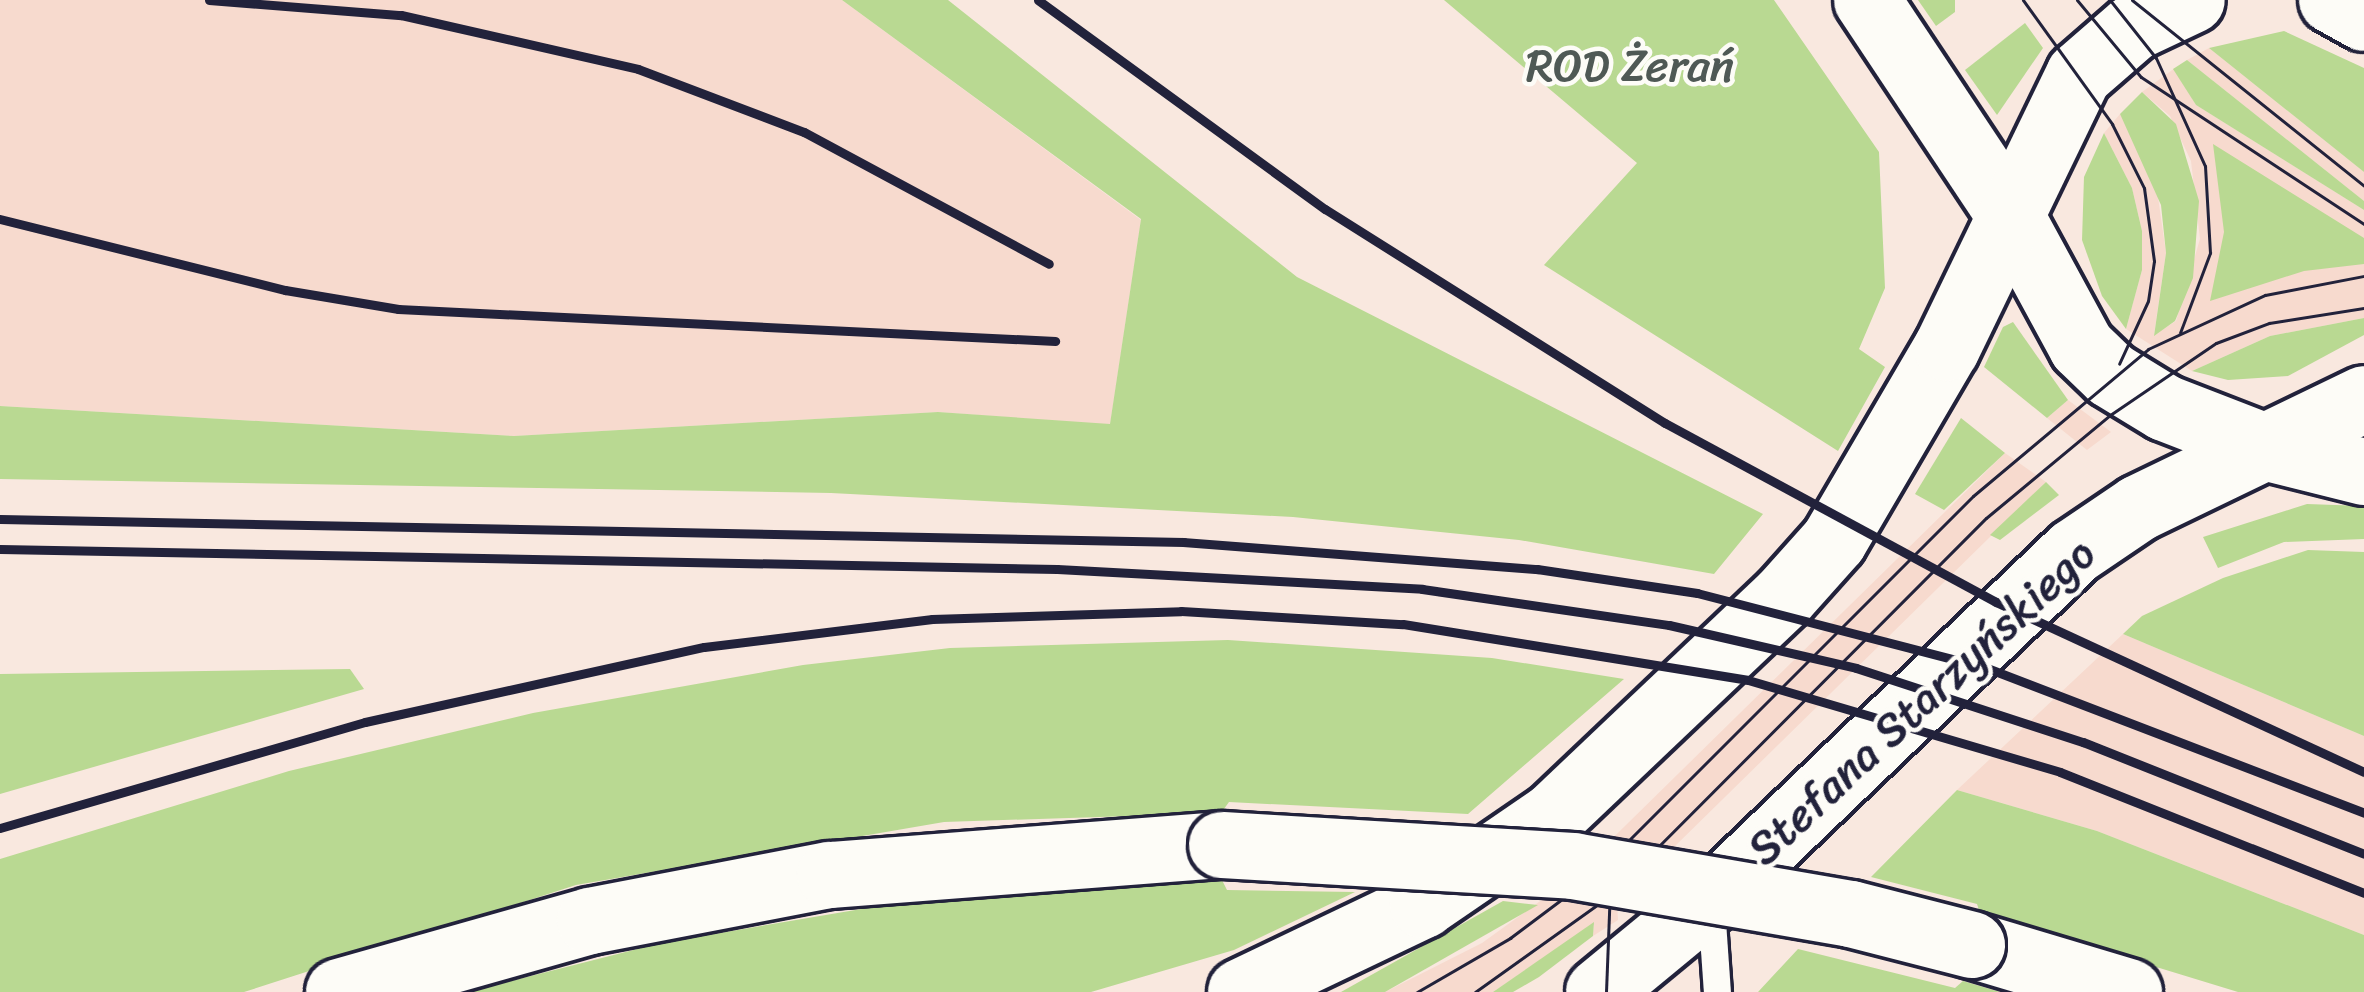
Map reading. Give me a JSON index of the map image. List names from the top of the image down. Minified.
{"streets":{"main road":["Stefana Starzyńskiego"]},"parks":["ROD Żerań"]}
